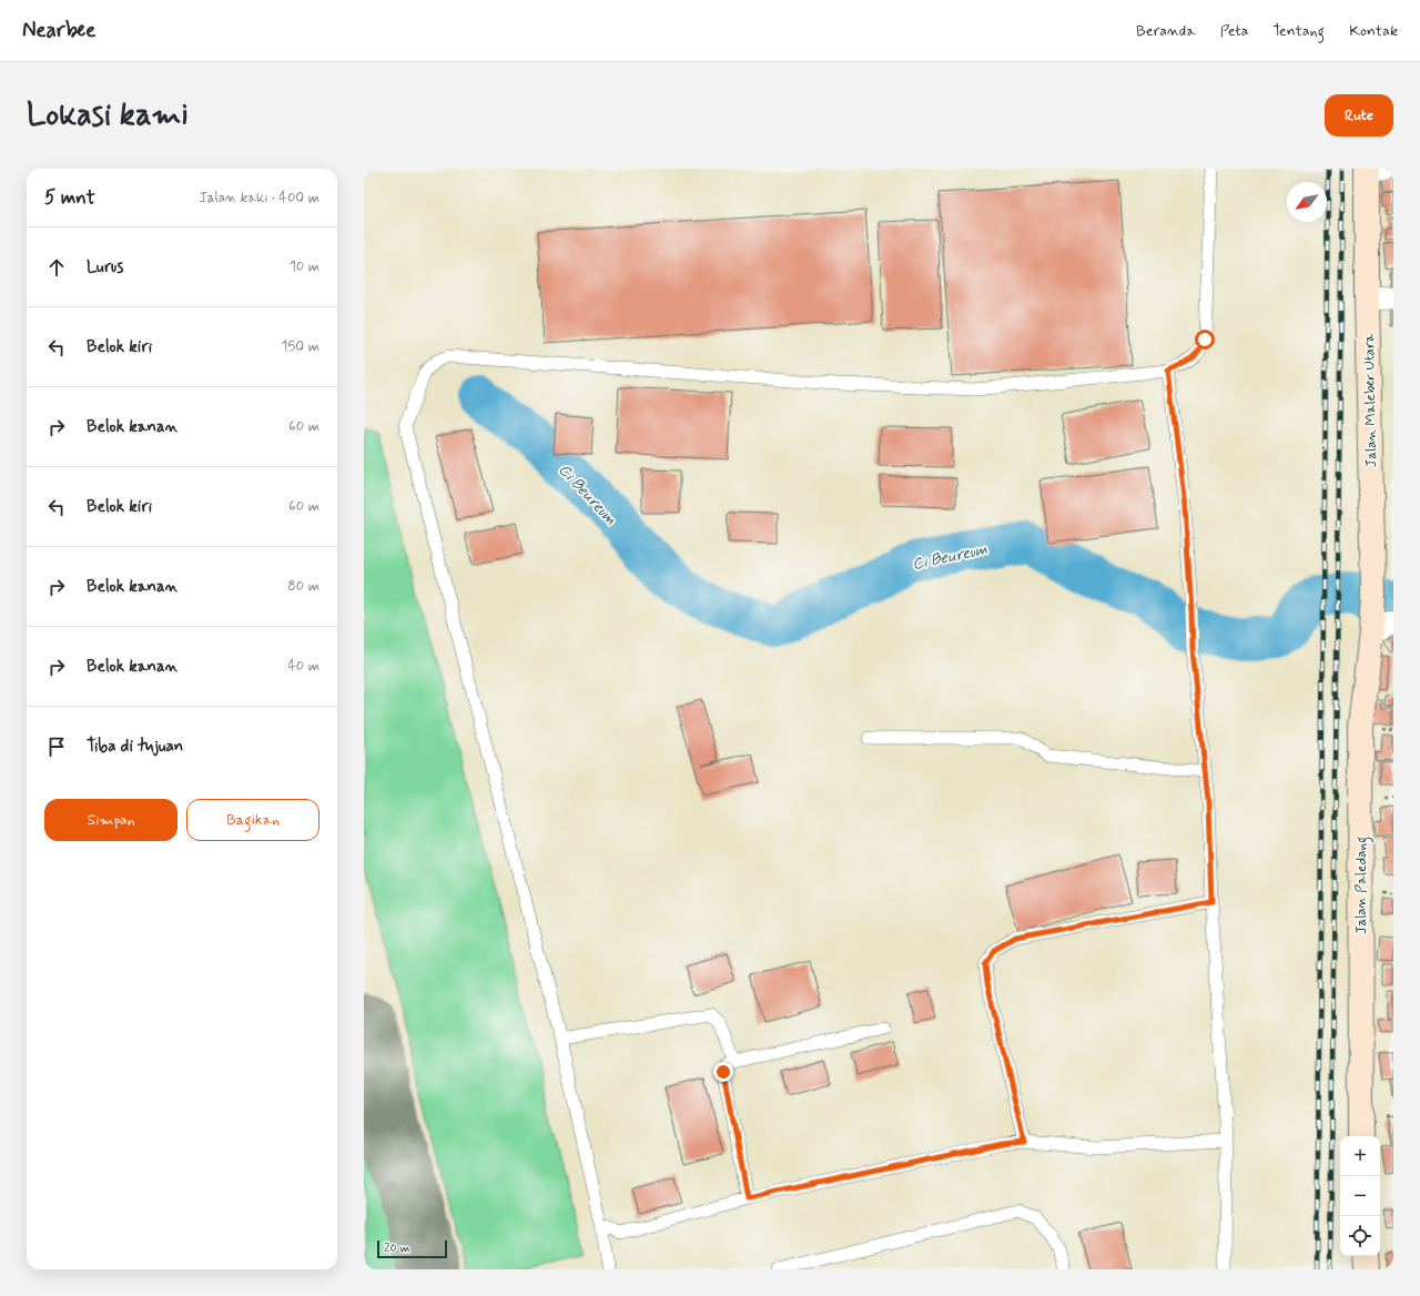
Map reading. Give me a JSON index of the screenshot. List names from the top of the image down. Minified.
{"streets":{"street":["Jalan Maleber Utara","Jalan Paledang"]},"crossings":[["Jalan Maleber Utara","Jalan Paledang"]],"water":["Ci Beureum"],"scale_bar":"20 m","north":"bottom left","page":{"header":"Nearbee","nav":["Beranda","Peta","Tentang","Kontak"],"buttons":["Rute",["Simpan","Bagikan"]],"title":"Lokasi kami","heading":["5 mnt","Jalan kaki · 400 m"],"list":[["Lurus","10 m"],["Belok kiri","150 m"],["Belok kanan","60 m"],["Belok kiri","60 m"],["Belok kanan","80 m"],["Belok kanan","40 m"],"Tiba di tujuan"],"map_buttons":["+","−"],"scale":"20 m"}}
